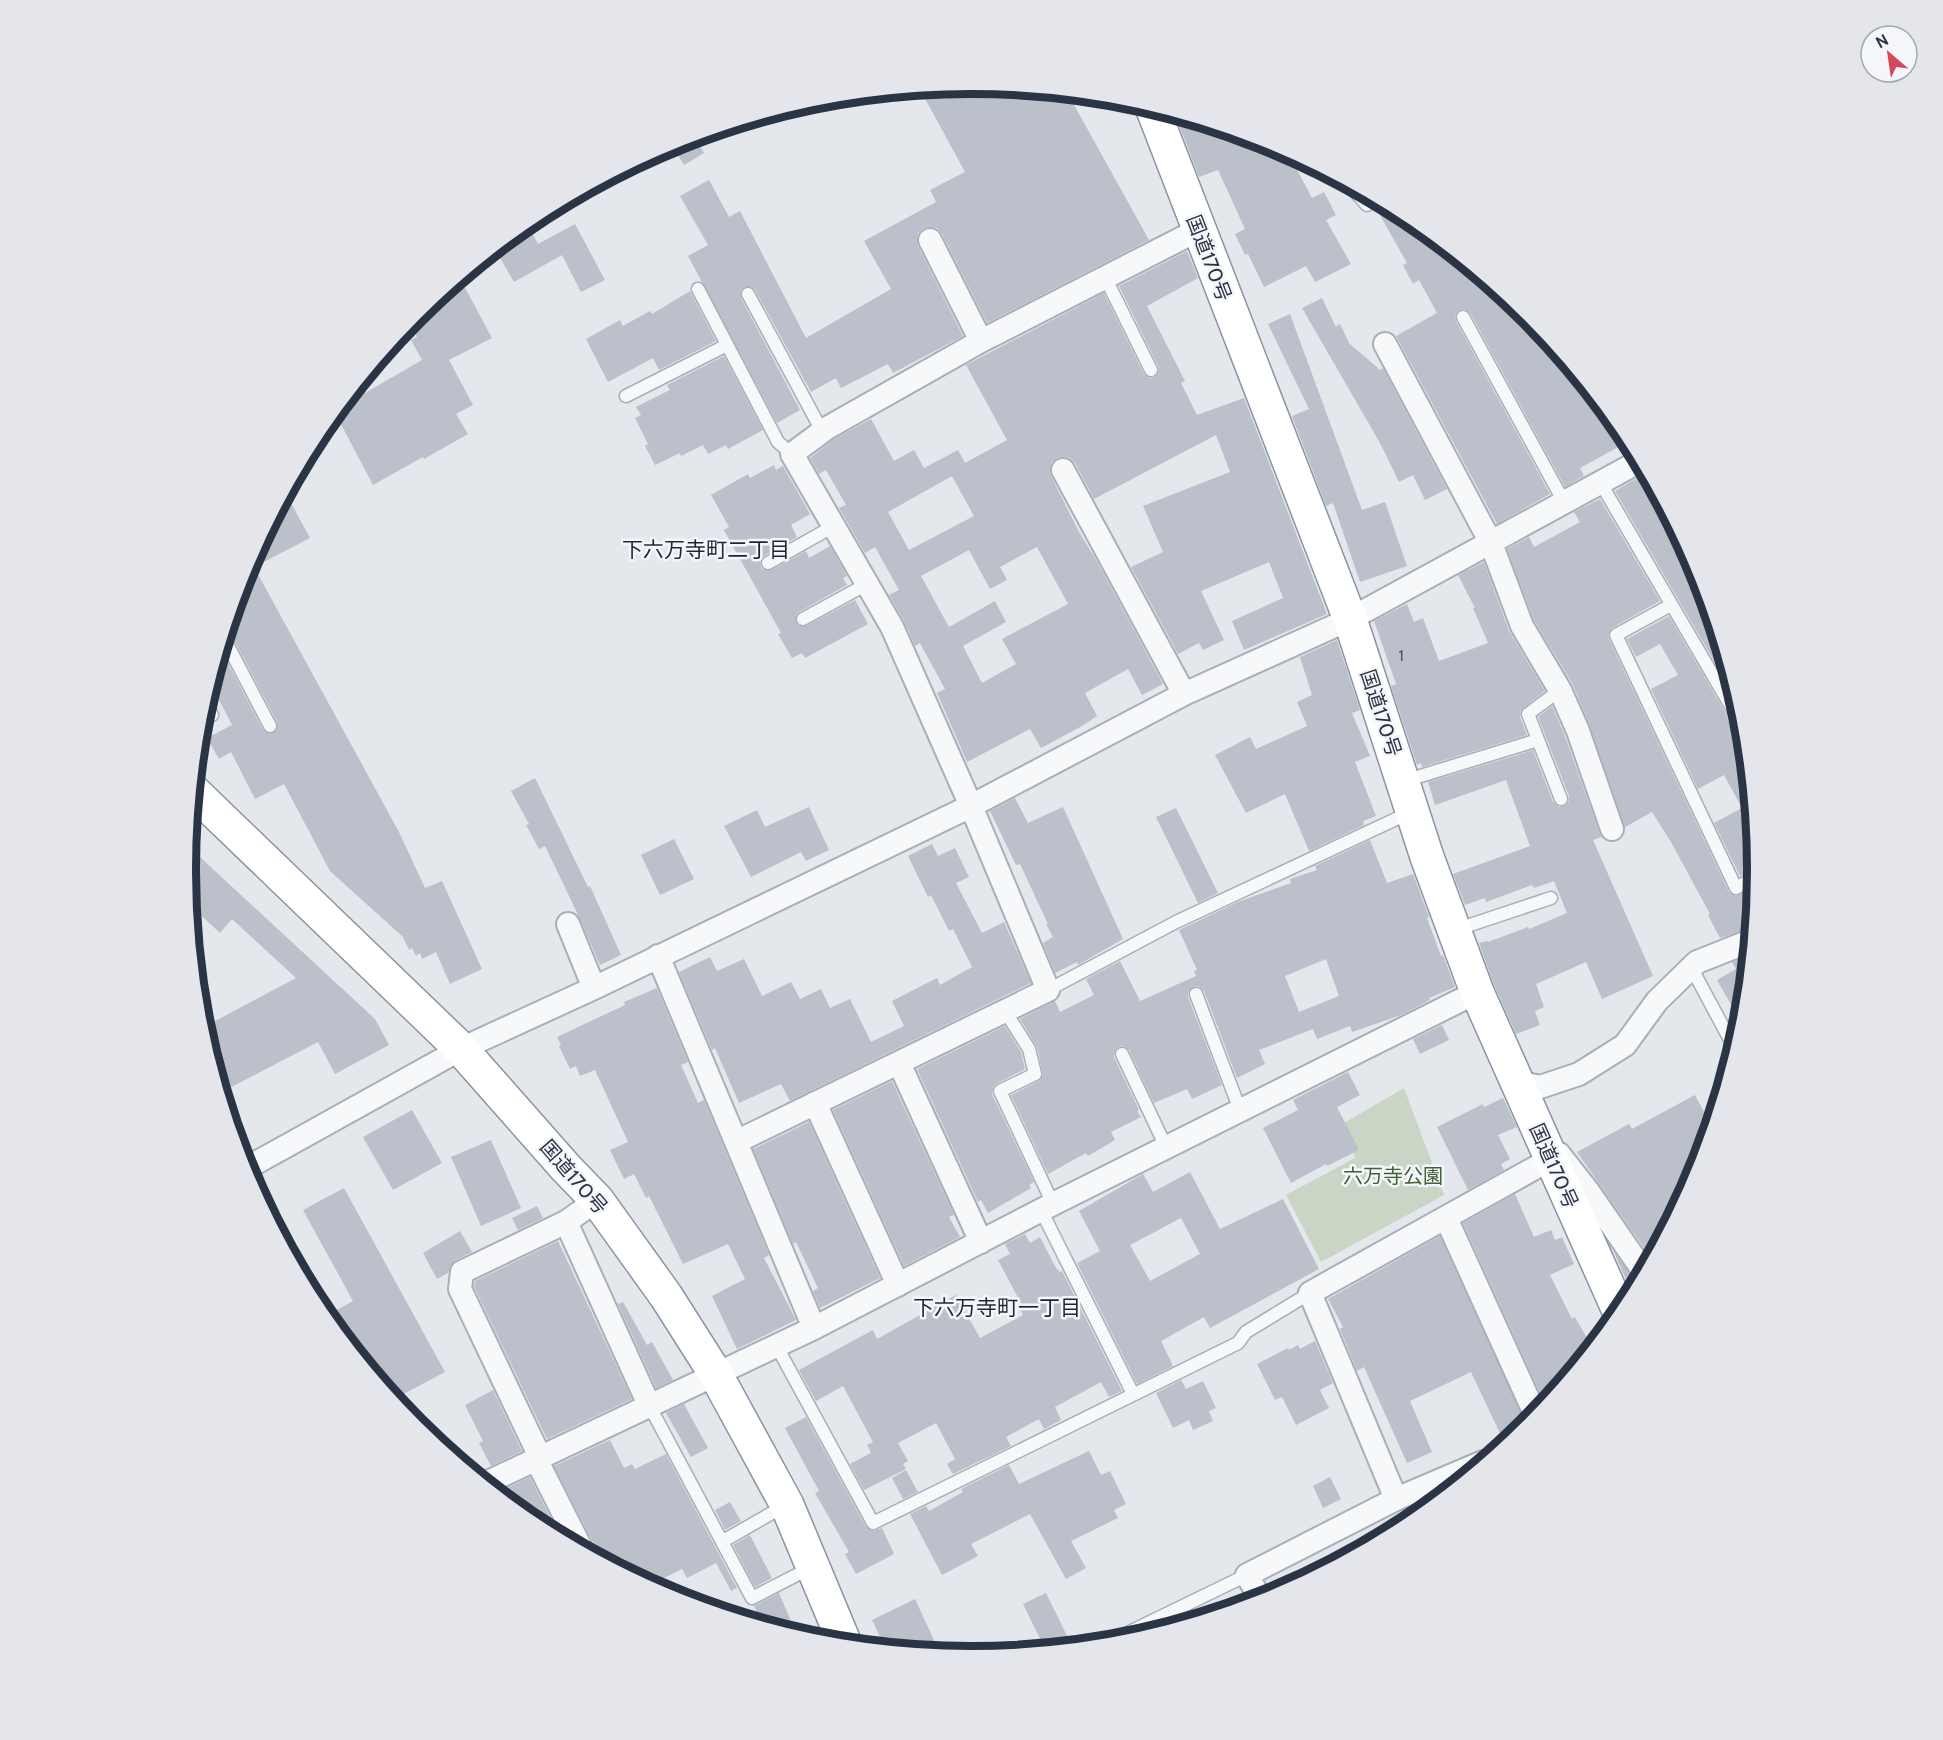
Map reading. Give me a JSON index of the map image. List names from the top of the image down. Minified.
{"streets":{"highway":["国道170号"]},"districts":["下六万寺町二丁目","下六万寺町一丁目"],"parks":["六万寺公園"],"house_numbers":["1"],"north":"top left"}
